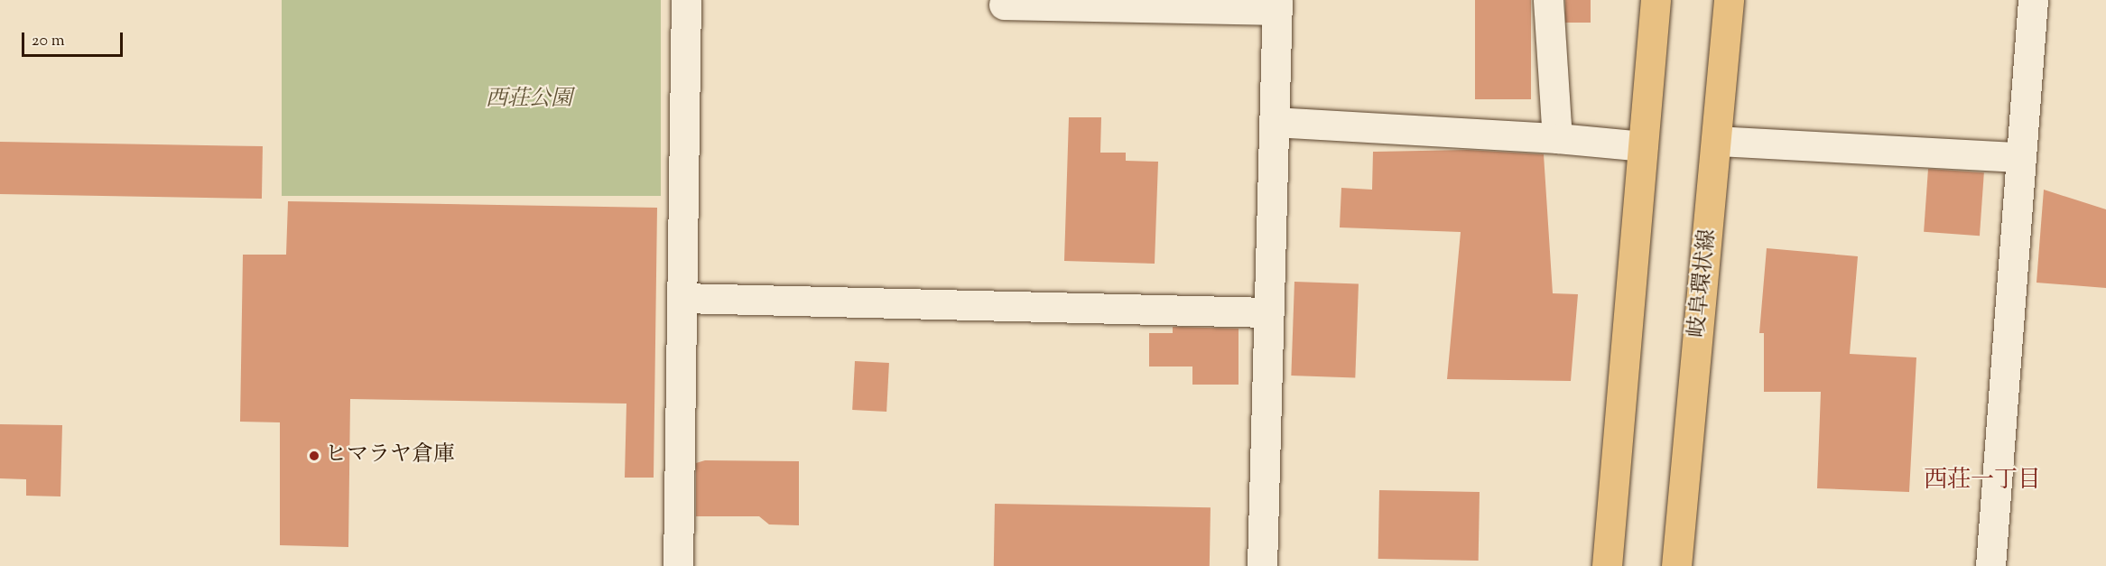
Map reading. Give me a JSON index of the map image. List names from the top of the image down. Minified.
{"streets":{"main road":["岐阜環状線"]},"districts":["西荘一丁目"],"parks":["西荘公園"],"places":["ヒマラヤ倉庫"],"scale_bar":"20 m"}
